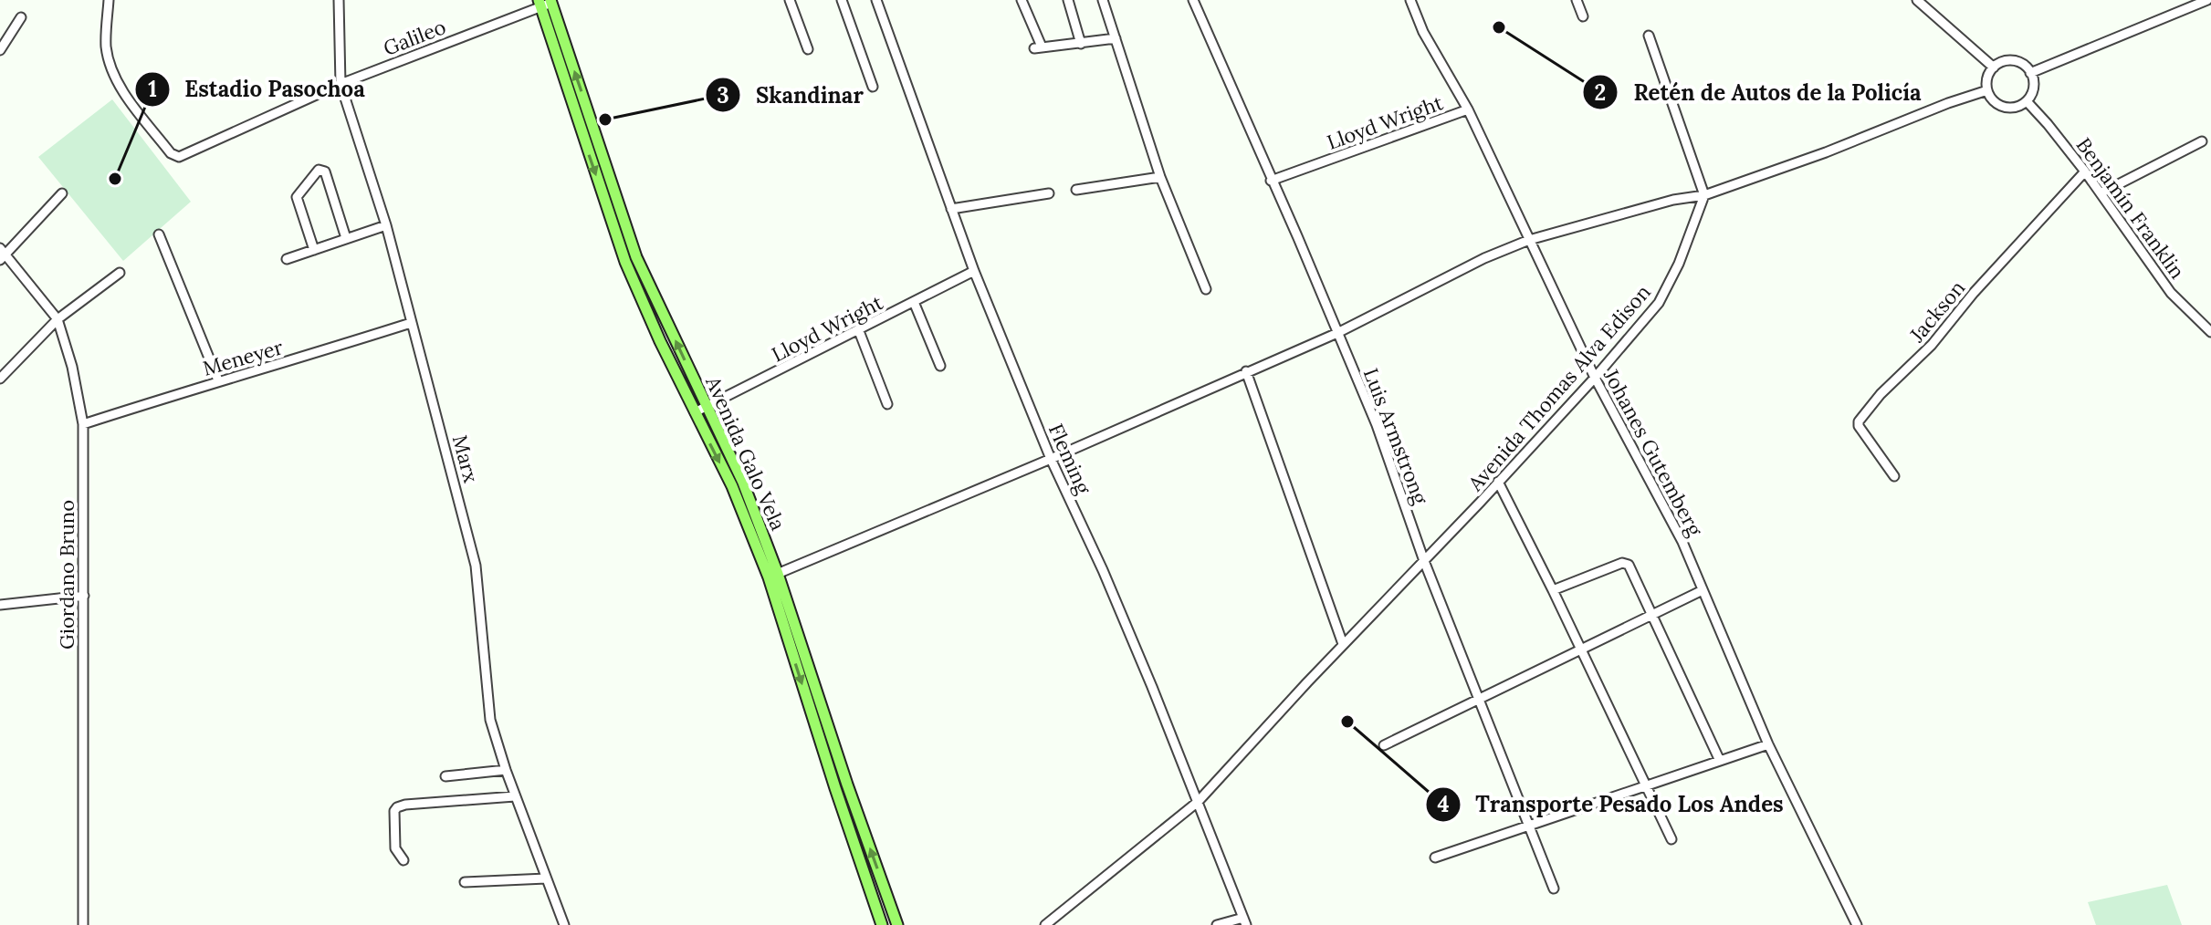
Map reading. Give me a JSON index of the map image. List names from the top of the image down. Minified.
{"streets":{"main road":["Avenida Galo Vela"],"street":["Galileo","Lloyd Wright","Benjamín Franklin","Jackson","Meneyer","Avenida Thomas Alva Edison","Luis Armstrong","Johanes Gutemberg","Marx","Fleming","Giordano Bruno"]},"crossings":[["Galileo","Avenida Galo Vela"],["Galileo","Marx"],["Lloyd Wright","Luis Armstrong"],["Lloyd Wright","Johanes Gutemberg"],["Lloyd Wright","Avenida Galo Vela"],["Lloyd Wright","Fleming"],["Benjamín Franklin","Jackson"],["Meneyer","Marx"],["Meneyer","Giordano Bruno"],["Avenida Thomas Alva Edison","Luis Armstrong"],["Avenida Thomas Alva Edison","Johanes Gutemberg"],["Avenida Thomas Alva Edison","Fleming"]],"places":["Retén de Autos de la Policía","Skandinar","Estadio Pasochoa","Transporte Pesado Los Andes"]}
